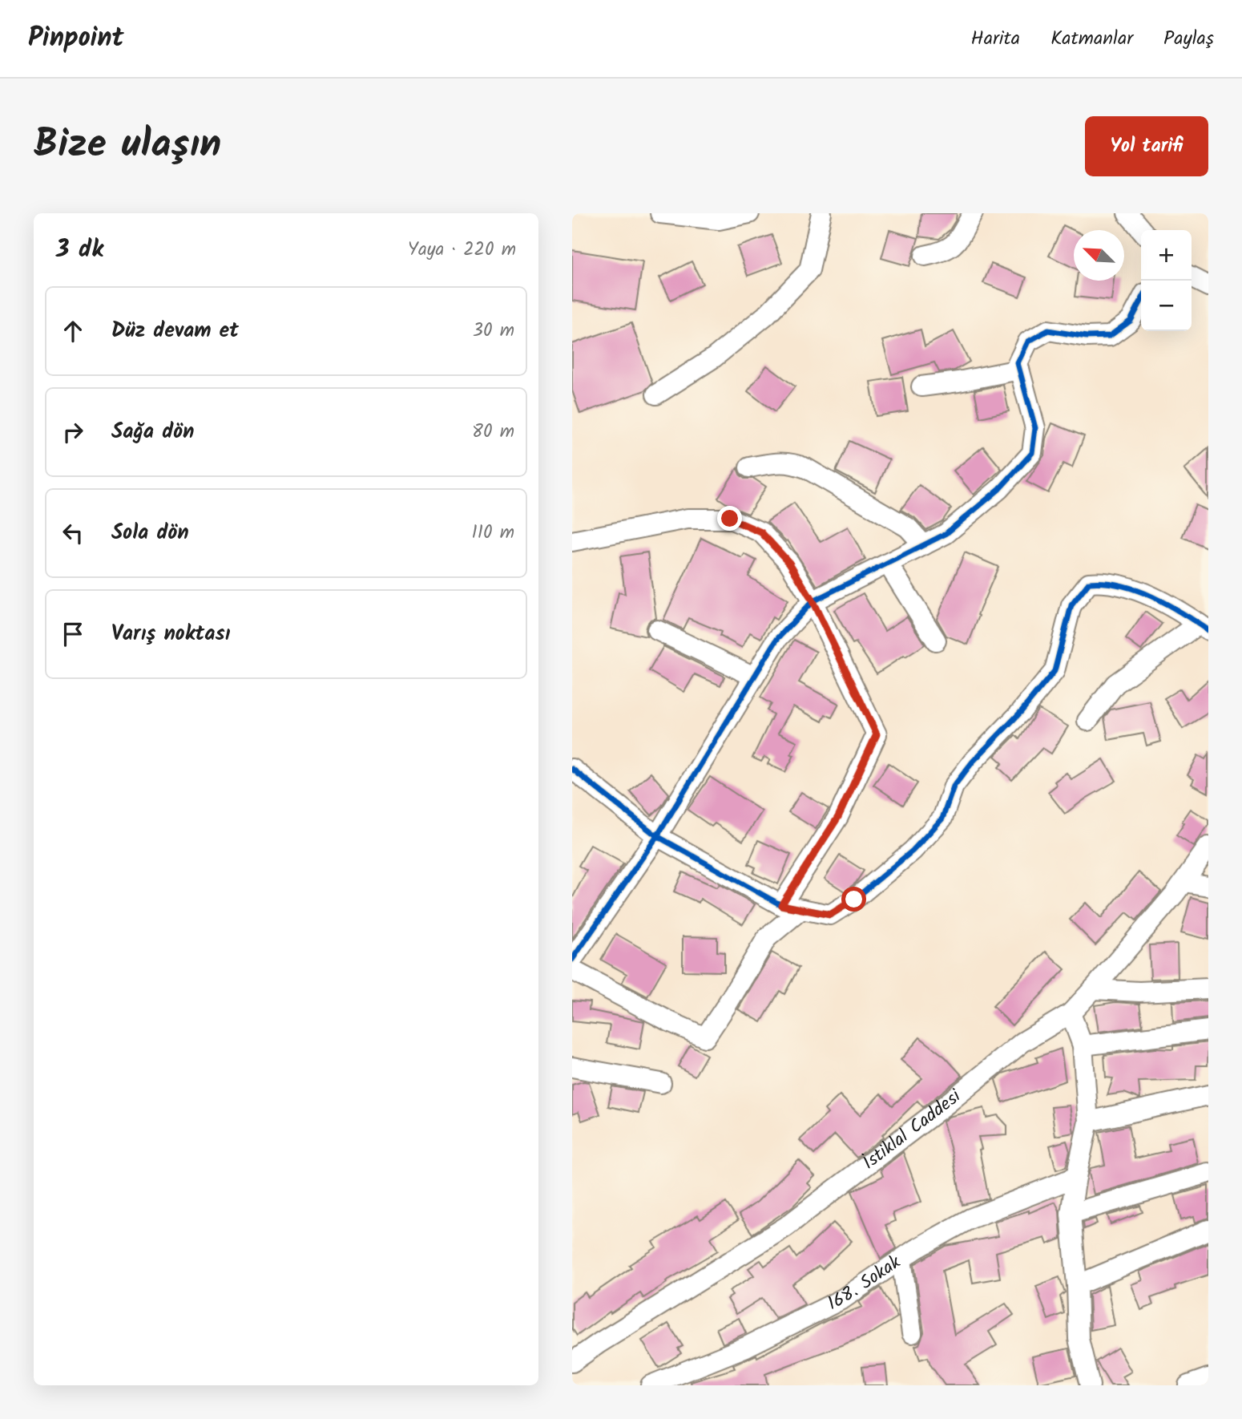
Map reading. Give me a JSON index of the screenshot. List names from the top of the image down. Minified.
{"streets":{"street":["İstiklal Caddesi","168. Sokak"]},"north":"top left","page":{"header":"Pinpoint","nav":["Harita","Katmanlar","Paylaş"],"title":"Bize ulaşın","buttons":"Yol tarifi","heading":["3 dk","Yaya · 220 m"],"map_buttons":["+","−"],"list":[["Düz devam et","30 m"],["Sağa dön","80 m"],["Sola dön","110 m"],"Varış noktası"]}}
